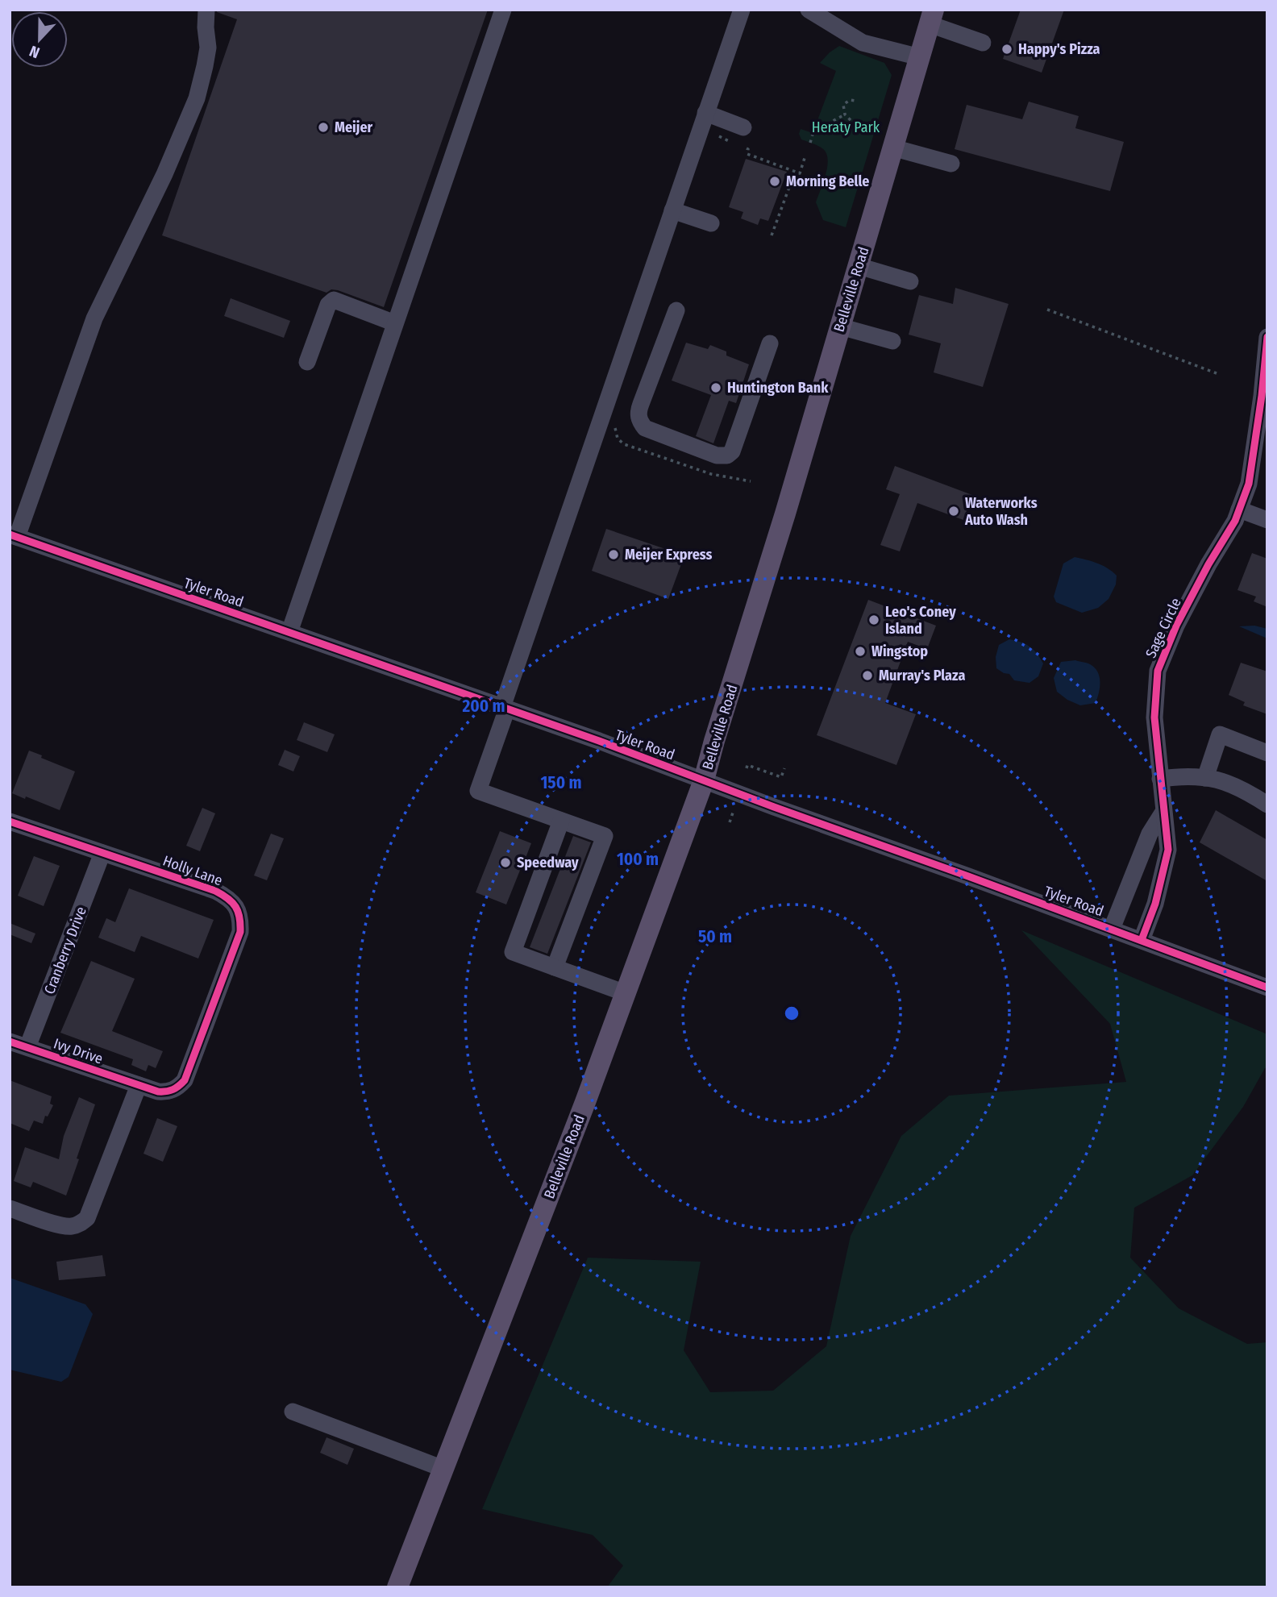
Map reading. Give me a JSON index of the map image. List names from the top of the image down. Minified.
{"streets":{"main road":["Belleville Road"],"street":["Tyler Road","Sage Circle","Holly Lane","Cranberry Drive","Ivy Drive"]},"crossings":[["Belleville Road","Tyler Road"],["Tyler Road","Sage Circle"],["Holly Lane","Cranberry Drive"],["Holly Lane","Ivy Drive"],["Cranberry Drive","Ivy Drive"]],"parks":["Heraty Park"],"places":["Happy's Pizza","Meijer","Morning Belle","Huntington Bank","Waterworks Auto Wash","Meijer Express","Leo's Coney Island","Wingstop","Murray's Plaza","Speedway"],"north":"bottom","rings":["200 m","150 m","100 m","50 m"]}
